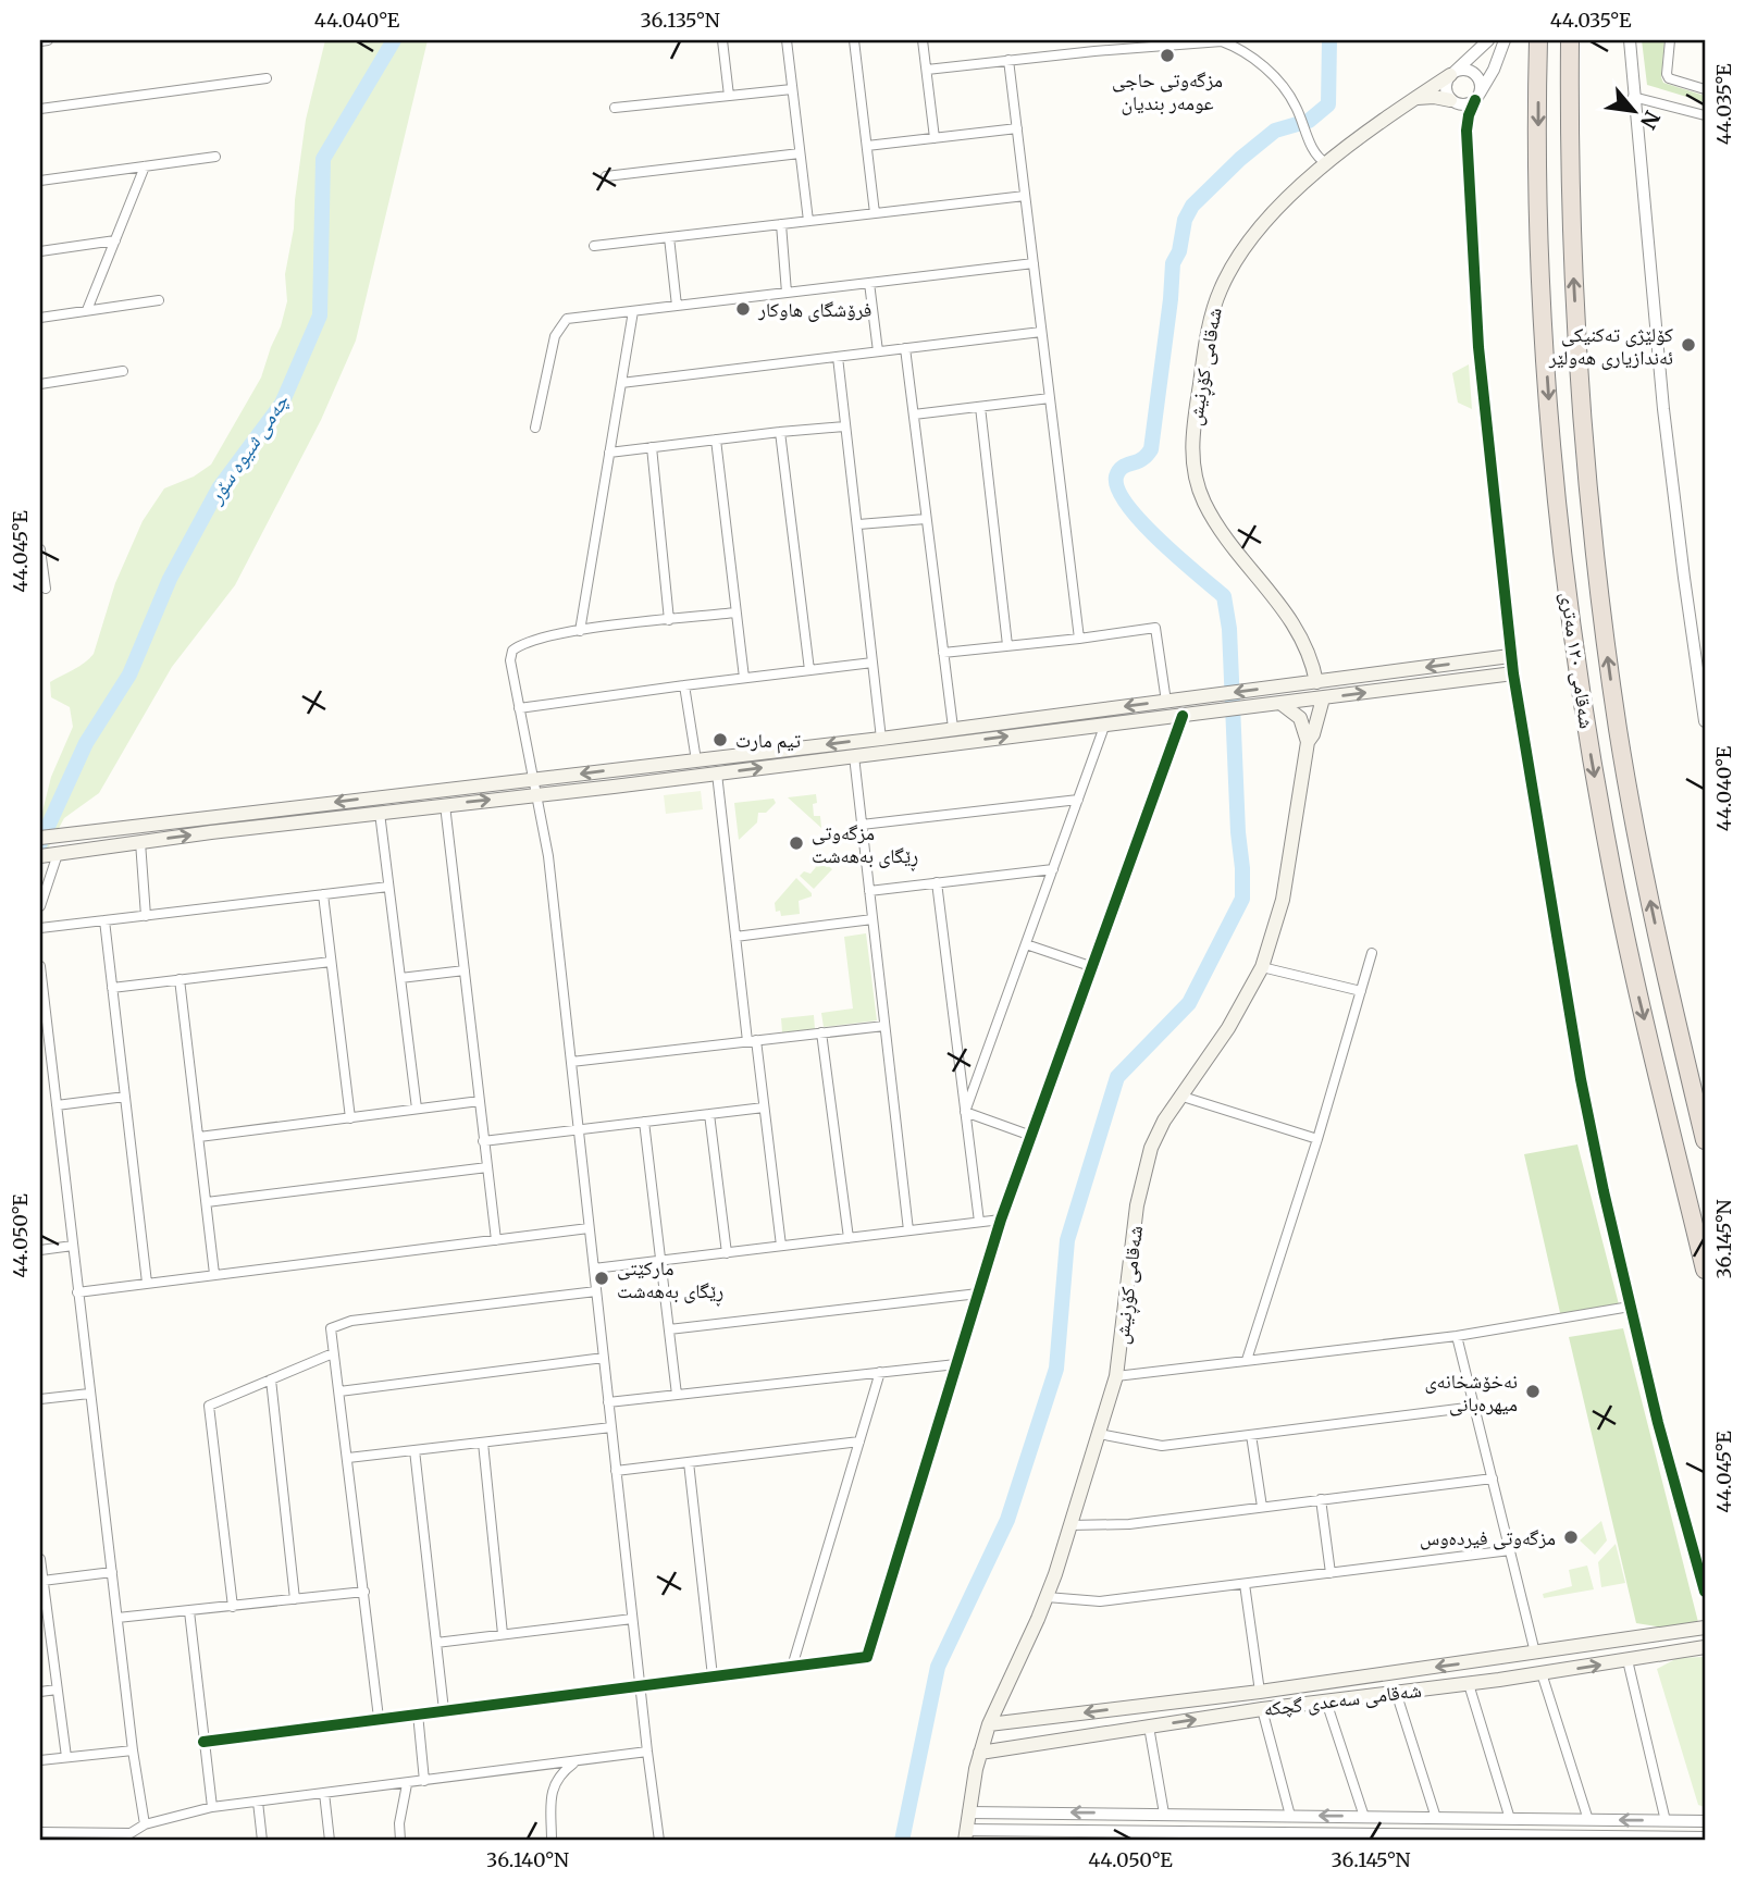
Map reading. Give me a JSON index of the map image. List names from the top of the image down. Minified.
{"streets":{"highway":["شەقامی ١٢٠ مەتری"],"main road":["شەقامی کۆڕنیش","شەقامی سەعدی گچکە"]},"crossings":[["شەقامی کۆڕنیش","شەقامی سەعدی گچکە"]],"water":["چەمی شیوە سۆر"],"places":["مزگەوتی حاجی عومەر بندیان","فرۆشگای ھاوکار","کۆلێژی تەکنیکی ئەندازیاری هەولێر","تیم مارت","مزگەوتی ڕێگای بەھەشت","مارکێتی ڕێگای بەهەشت","نەخۆشخانەی میهرەبانی","مزگەوتی فیردەوس"],"north":"bottom right","coordinates":["44.040°E","36.135°N","44.035°E","44.045°E","44.050°E","36.145°N","36.140°N"]}
